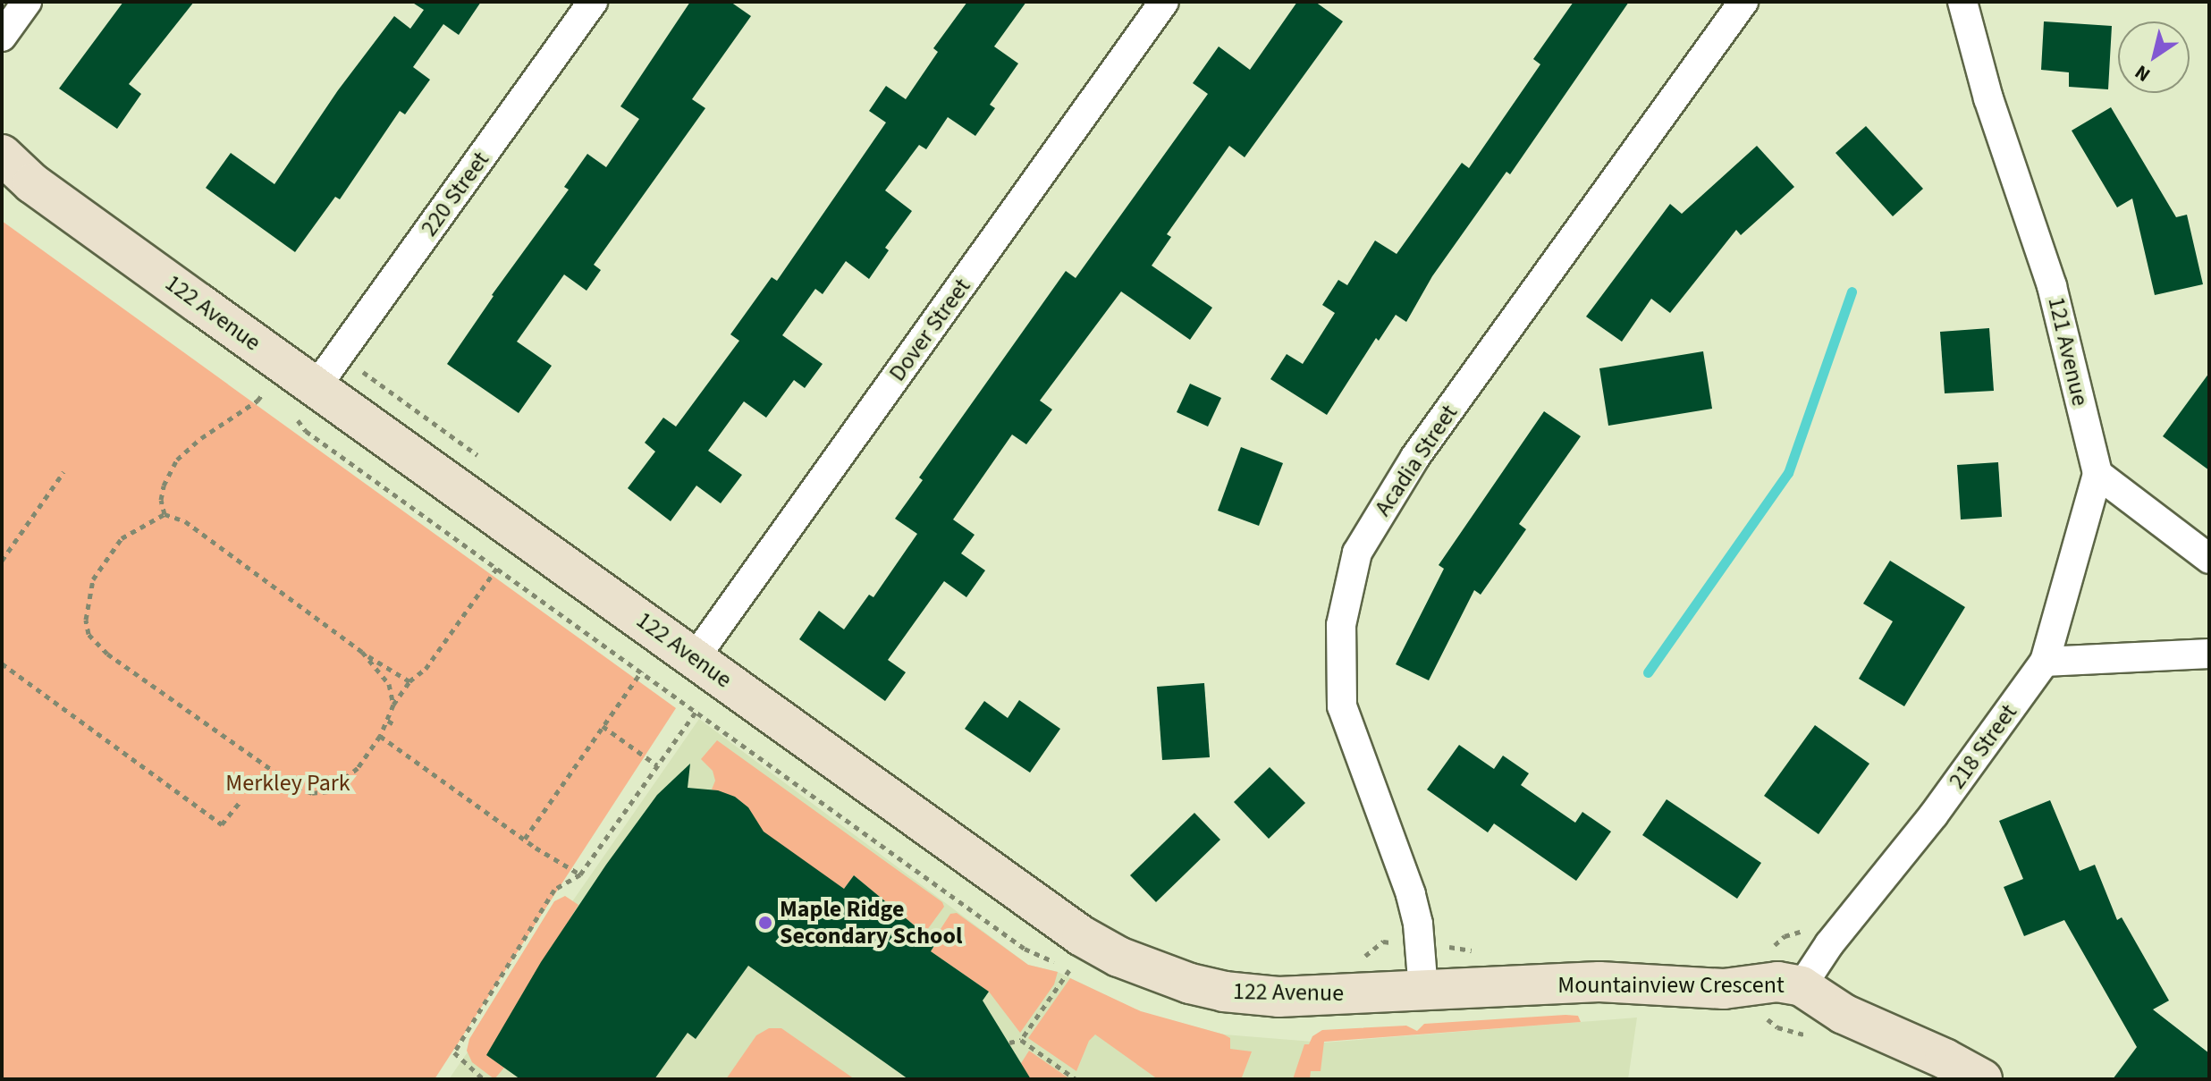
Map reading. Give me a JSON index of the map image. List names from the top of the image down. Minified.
{"streets":{"street":["220 Street","122 Avenue","Dover Street","121 Avenue","Acadia Street","218 Street","Mountainview Crescent"]},"crossings":[["220 Street","122 Avenue"],["122 Avenue","Dover Street"],["122 Avenue","Acadia Street"],["122 Avenue","Mountainview Crescent"],["121 Avenue","218 Street"],["Acadia Street","Mountainview Crescent"],["218 Street","Mountainview Crescent"]],"parks":["Merkley Park"],"places":["Maple Ridge Secondary School"],"north":"bottom left"}
